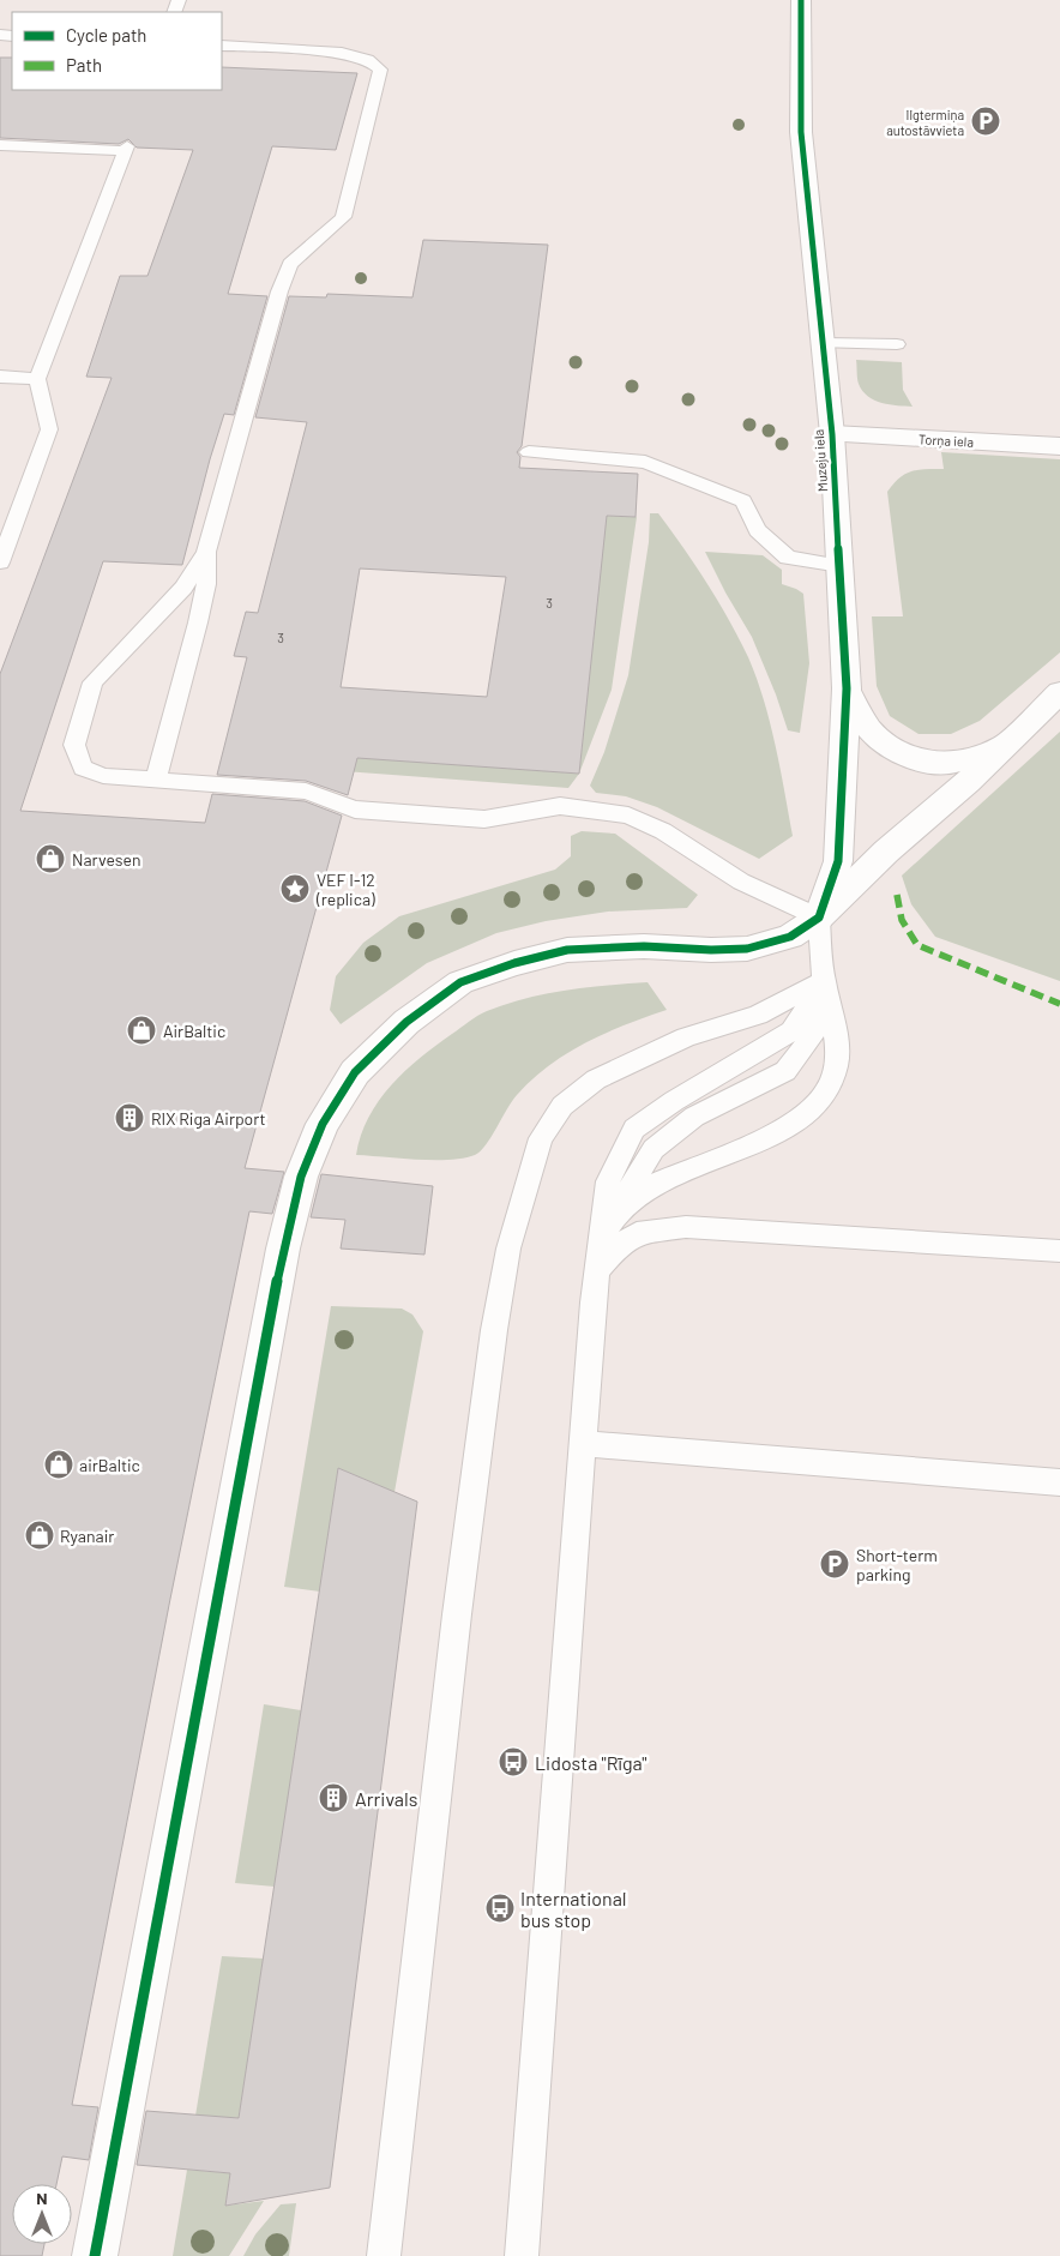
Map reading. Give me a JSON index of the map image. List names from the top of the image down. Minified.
{"streets":{"main road":["Torņa iela","Muzeju iela"]},"crossings":[["Torņa iela","Muzeju iela"]],"places":{"parking":["Ilgtermiņa autostāvvieta","Short-term parking"],"shop":["Narvesen","AirBaltic","airBaltic","Ryanair"],"place":["VEF I-12 (replica)"],"building":["RIX Riga Airport","Arrivals"],"bus stop":["Lidosta \"Rīga\"","International bus stop"]},"house_numbers":["3","3"],"legend":["Cycle path","Path"],"north":"top"}
